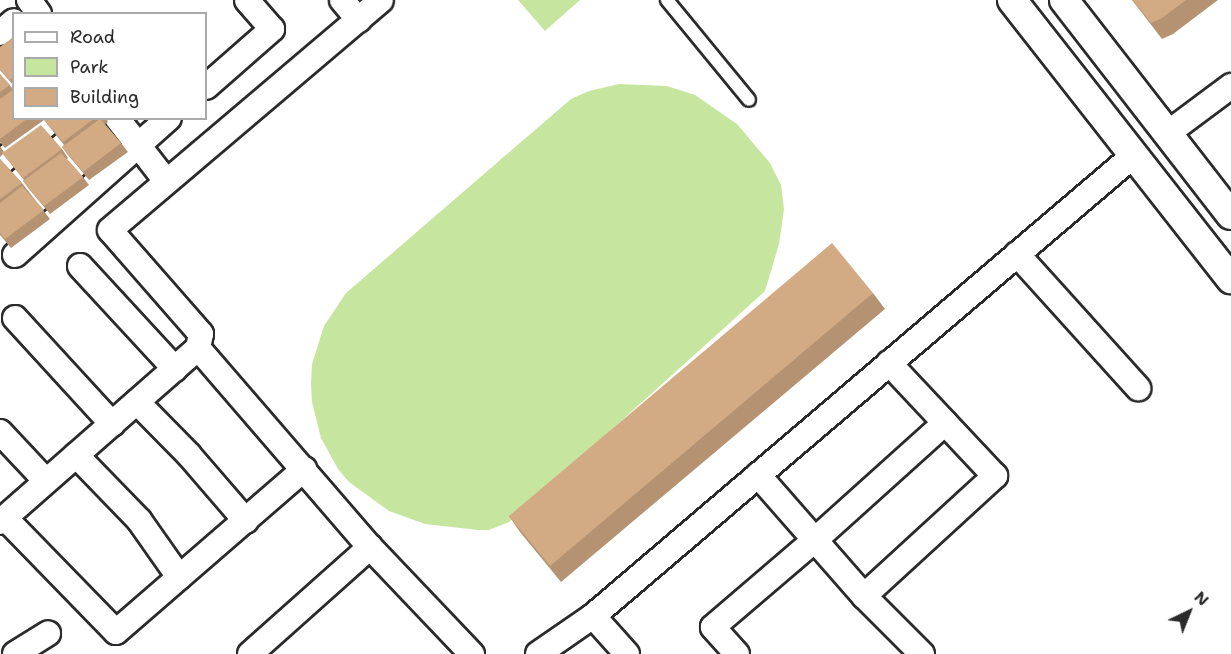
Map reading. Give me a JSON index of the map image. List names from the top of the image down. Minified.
{"legend":["Road","Park","Building"],"north":"top right"}
